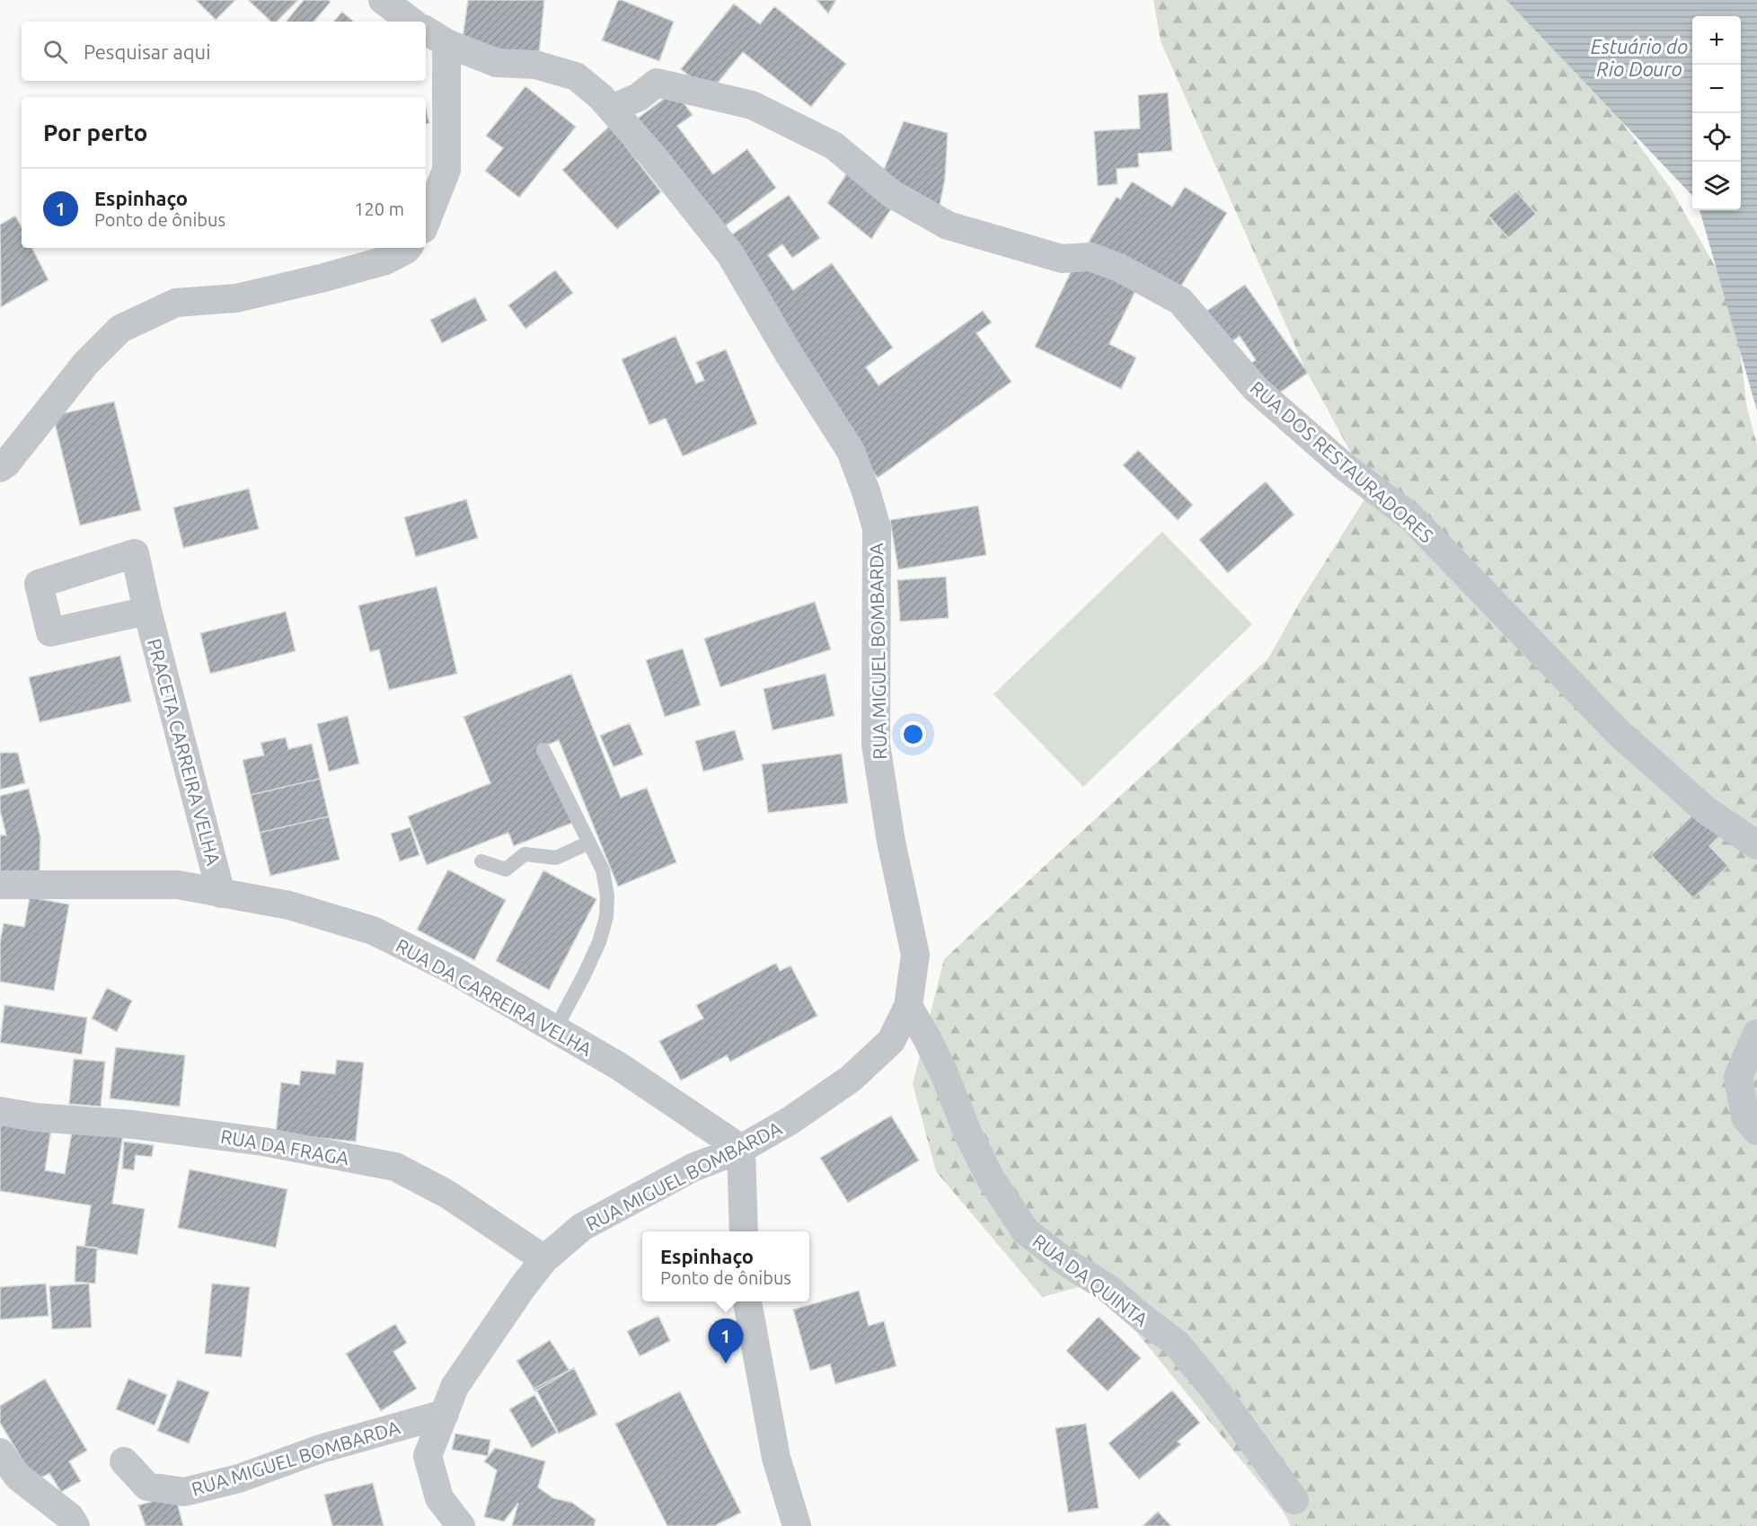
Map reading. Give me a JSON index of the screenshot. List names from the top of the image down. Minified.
{"streets":{"street":["RUA DOS RESTAURADORES","RUA MIGUEL BOMBARDA","PRACETA CARREIRA VELHA","RUA DA CARREIRA VELHA","RUA DA FRAGA","RUA DA QUINTA"]},"crossings":[["RUA DOS RESTAURADORES","RUA MIGUEL BOMBARDA"],["RUA MIGUEL BOMBARDA","RUA DA CARREIRA VELHA"],["RUA MIGUEL BOMBARDA","RUA DA FRAGA"],["RUA MIGUEL BOMBARDA","RUA DA QUINTA"],["PRACETA CARREIRA VELHA","RUA DA CARREIRA VELHA"]],"water":["Estuário do Rio Douro"],"page":{"map_buttons":["+","−"],"search":"Pesquisar aqui","heading":"Por perto","list":[{"mark":"1","name":"Espinhaço","note":"Ponto de ônibus","value":"120 m"}],"popup":["Espinhaço","Ponto de ônibus"],"pins":"1"}}
